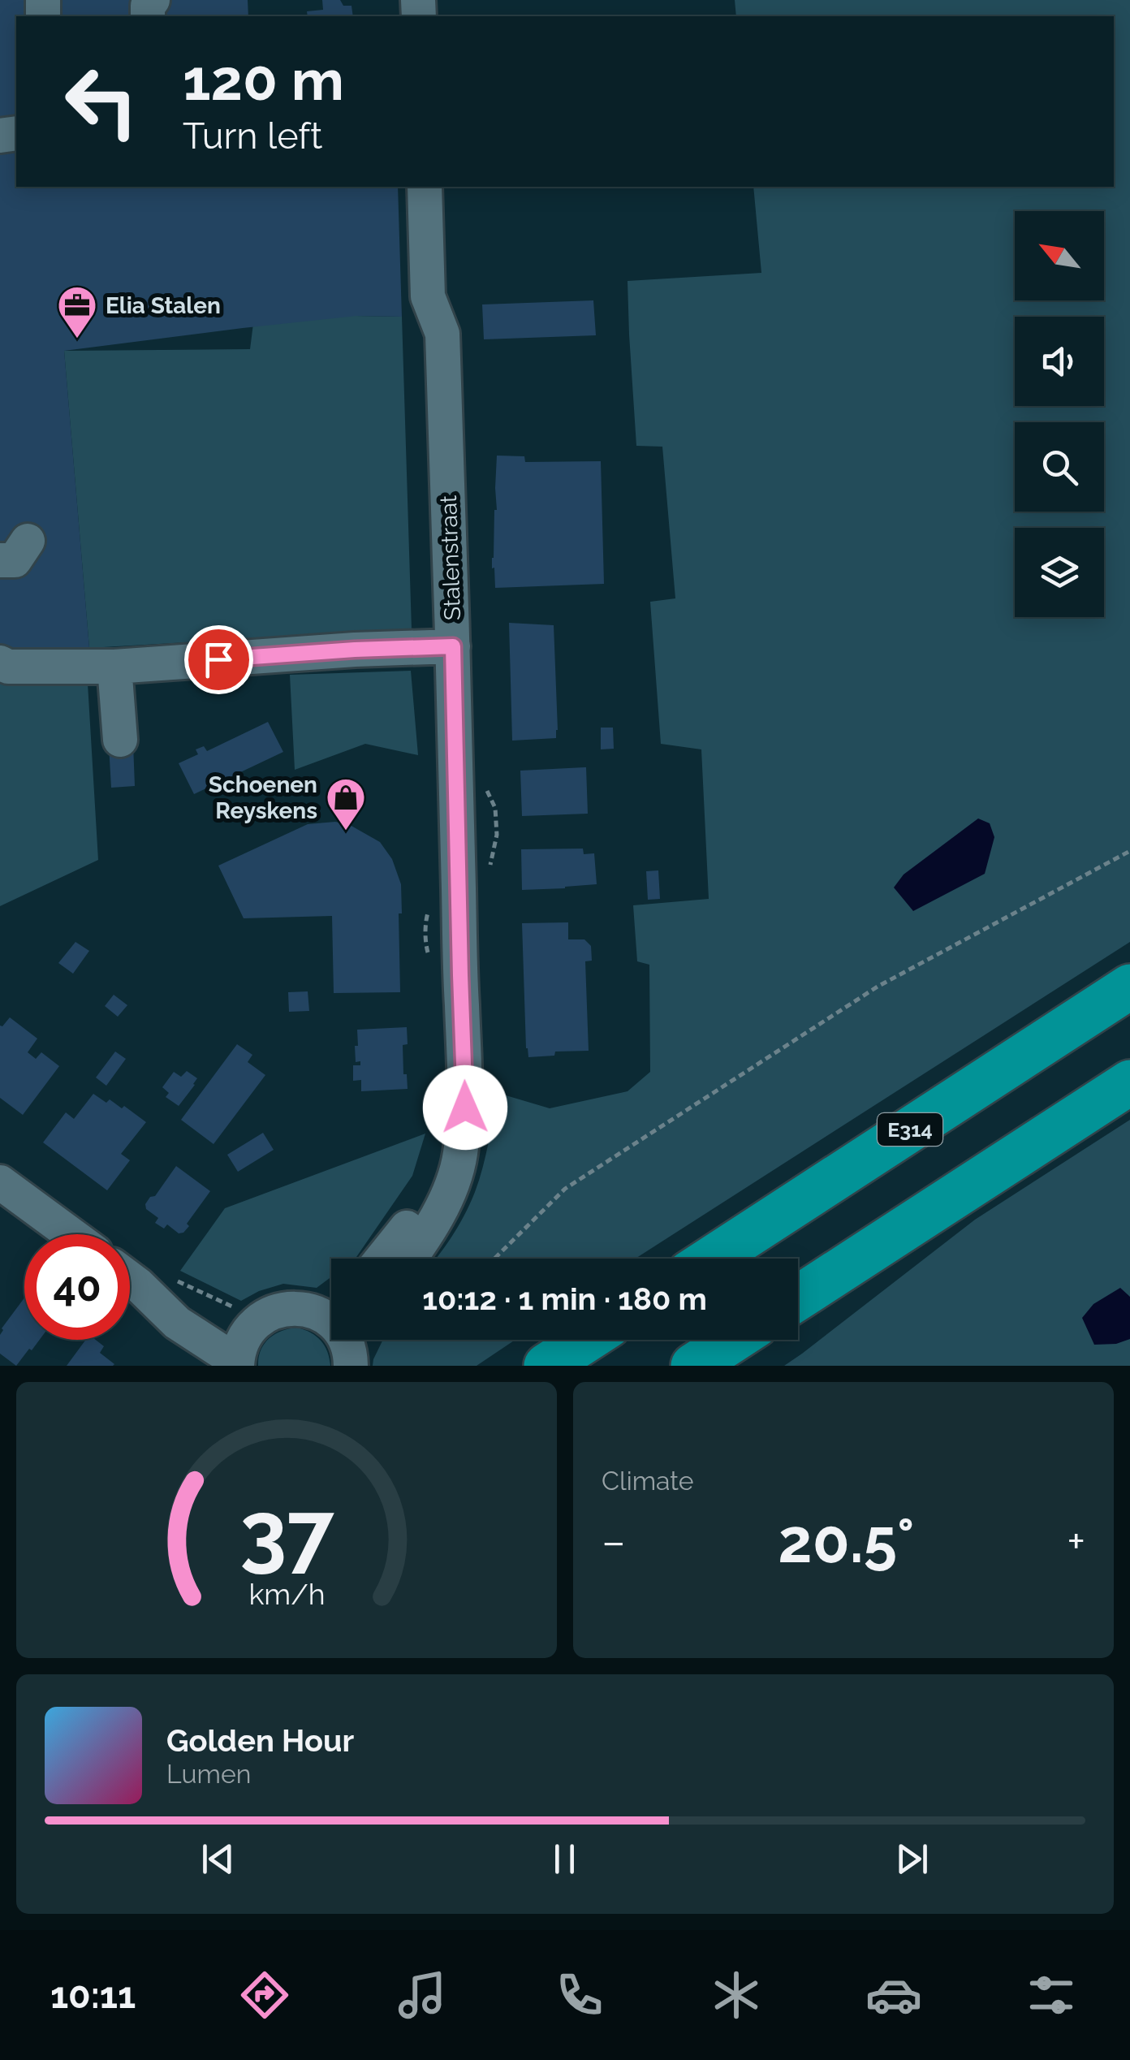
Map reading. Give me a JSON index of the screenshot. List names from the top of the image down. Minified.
{"streets":{"highway":["E314"],"street":["Stalenstraat"]},"places":{"office":["Elia Stalen"],"shop":["Schoenen Reyskens"]},"north":"top left","page":{"turn":["120 m","Turn left"],"limit":"40","trip":"10:12 · 1 min · 180 m","tile":"Climate","heat":["−","20.5°","+"],"song":["Golden Hour","Lumen"],"tabs":"10:11","gauge":["37","km/h"]}}
